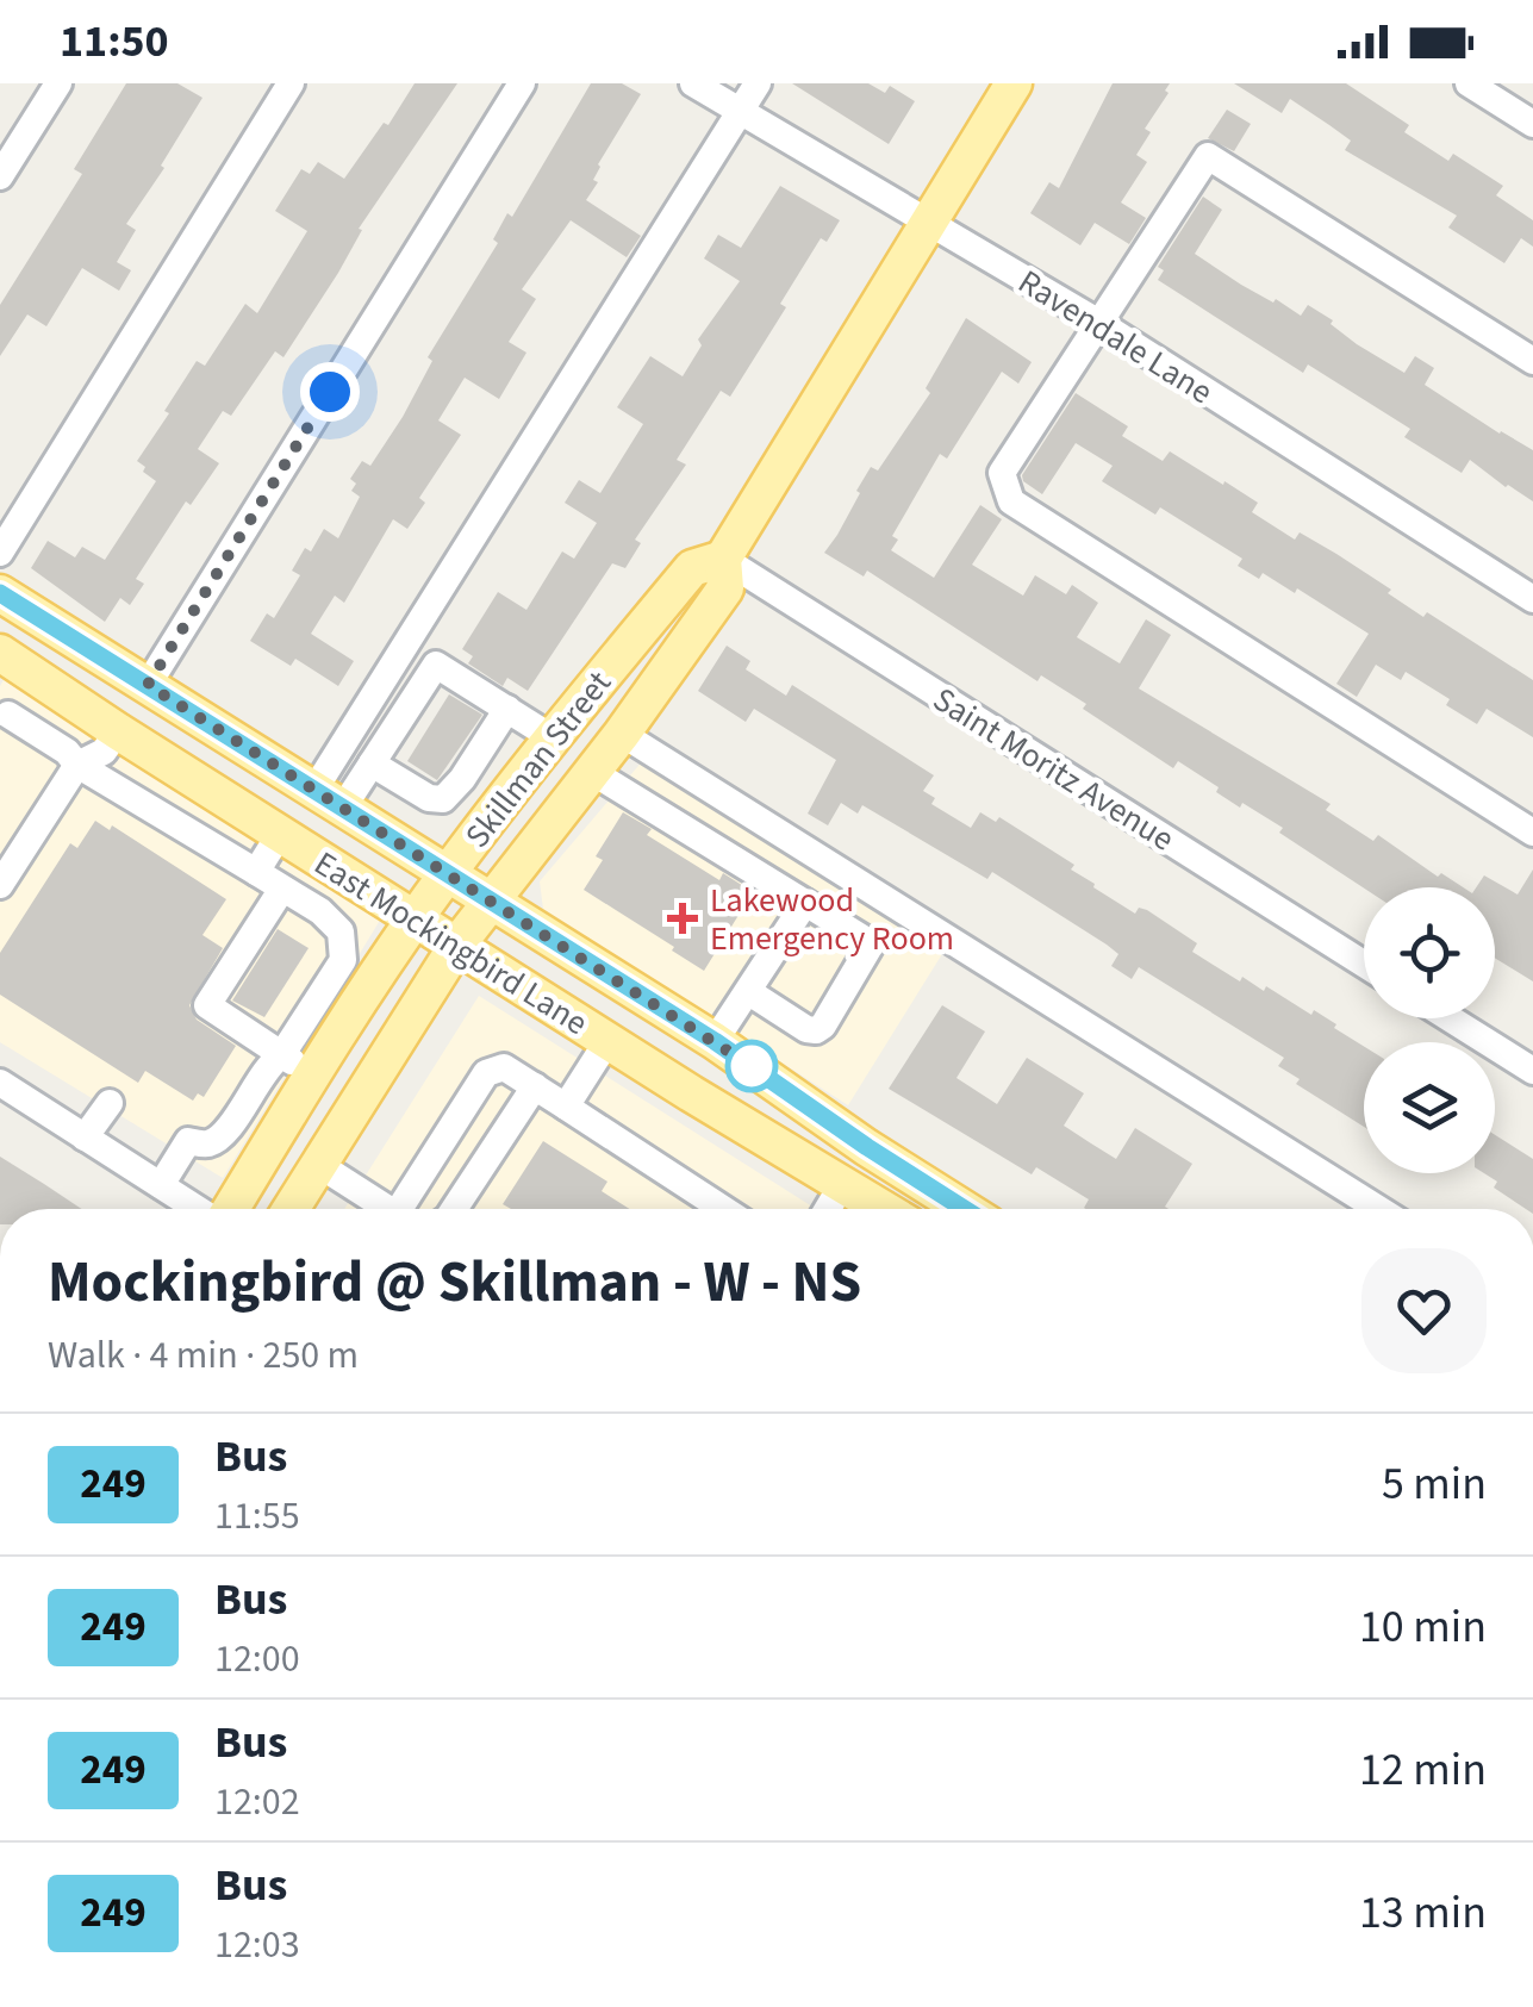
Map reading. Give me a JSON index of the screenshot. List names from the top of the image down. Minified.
{"streets":{"main road":["Skillman Street","East Mockingbird Lane"],"street":["Ravendale Lane","Saint Moritz Avenue"]},"crossings":[["Ravendale Lane","Skillman Street"],["Skillman Street","Saint Moritz Avenue"],["Skillman Street","East Mockingbird Lane"]],"places":{"health":["Lakewood Emergency Room"]},"lines":["bus line 249"],"page":{"status":"11:50","heading":["Mockingbird @ Skillman - W - NS","Walk · 4 min · 250 m"],"list":[{"mark":"249","name":"Bus","note":"11:55","value":"5 min"},{"mark":"249","name":"Bus","note":"12:00","value":"10 min"},{"mark":"249","name":"Bus","note":"12:02","value":"12 min"},{"mark":"249","name":"Bus","note":"12:03","value":"13 min"}]}}
